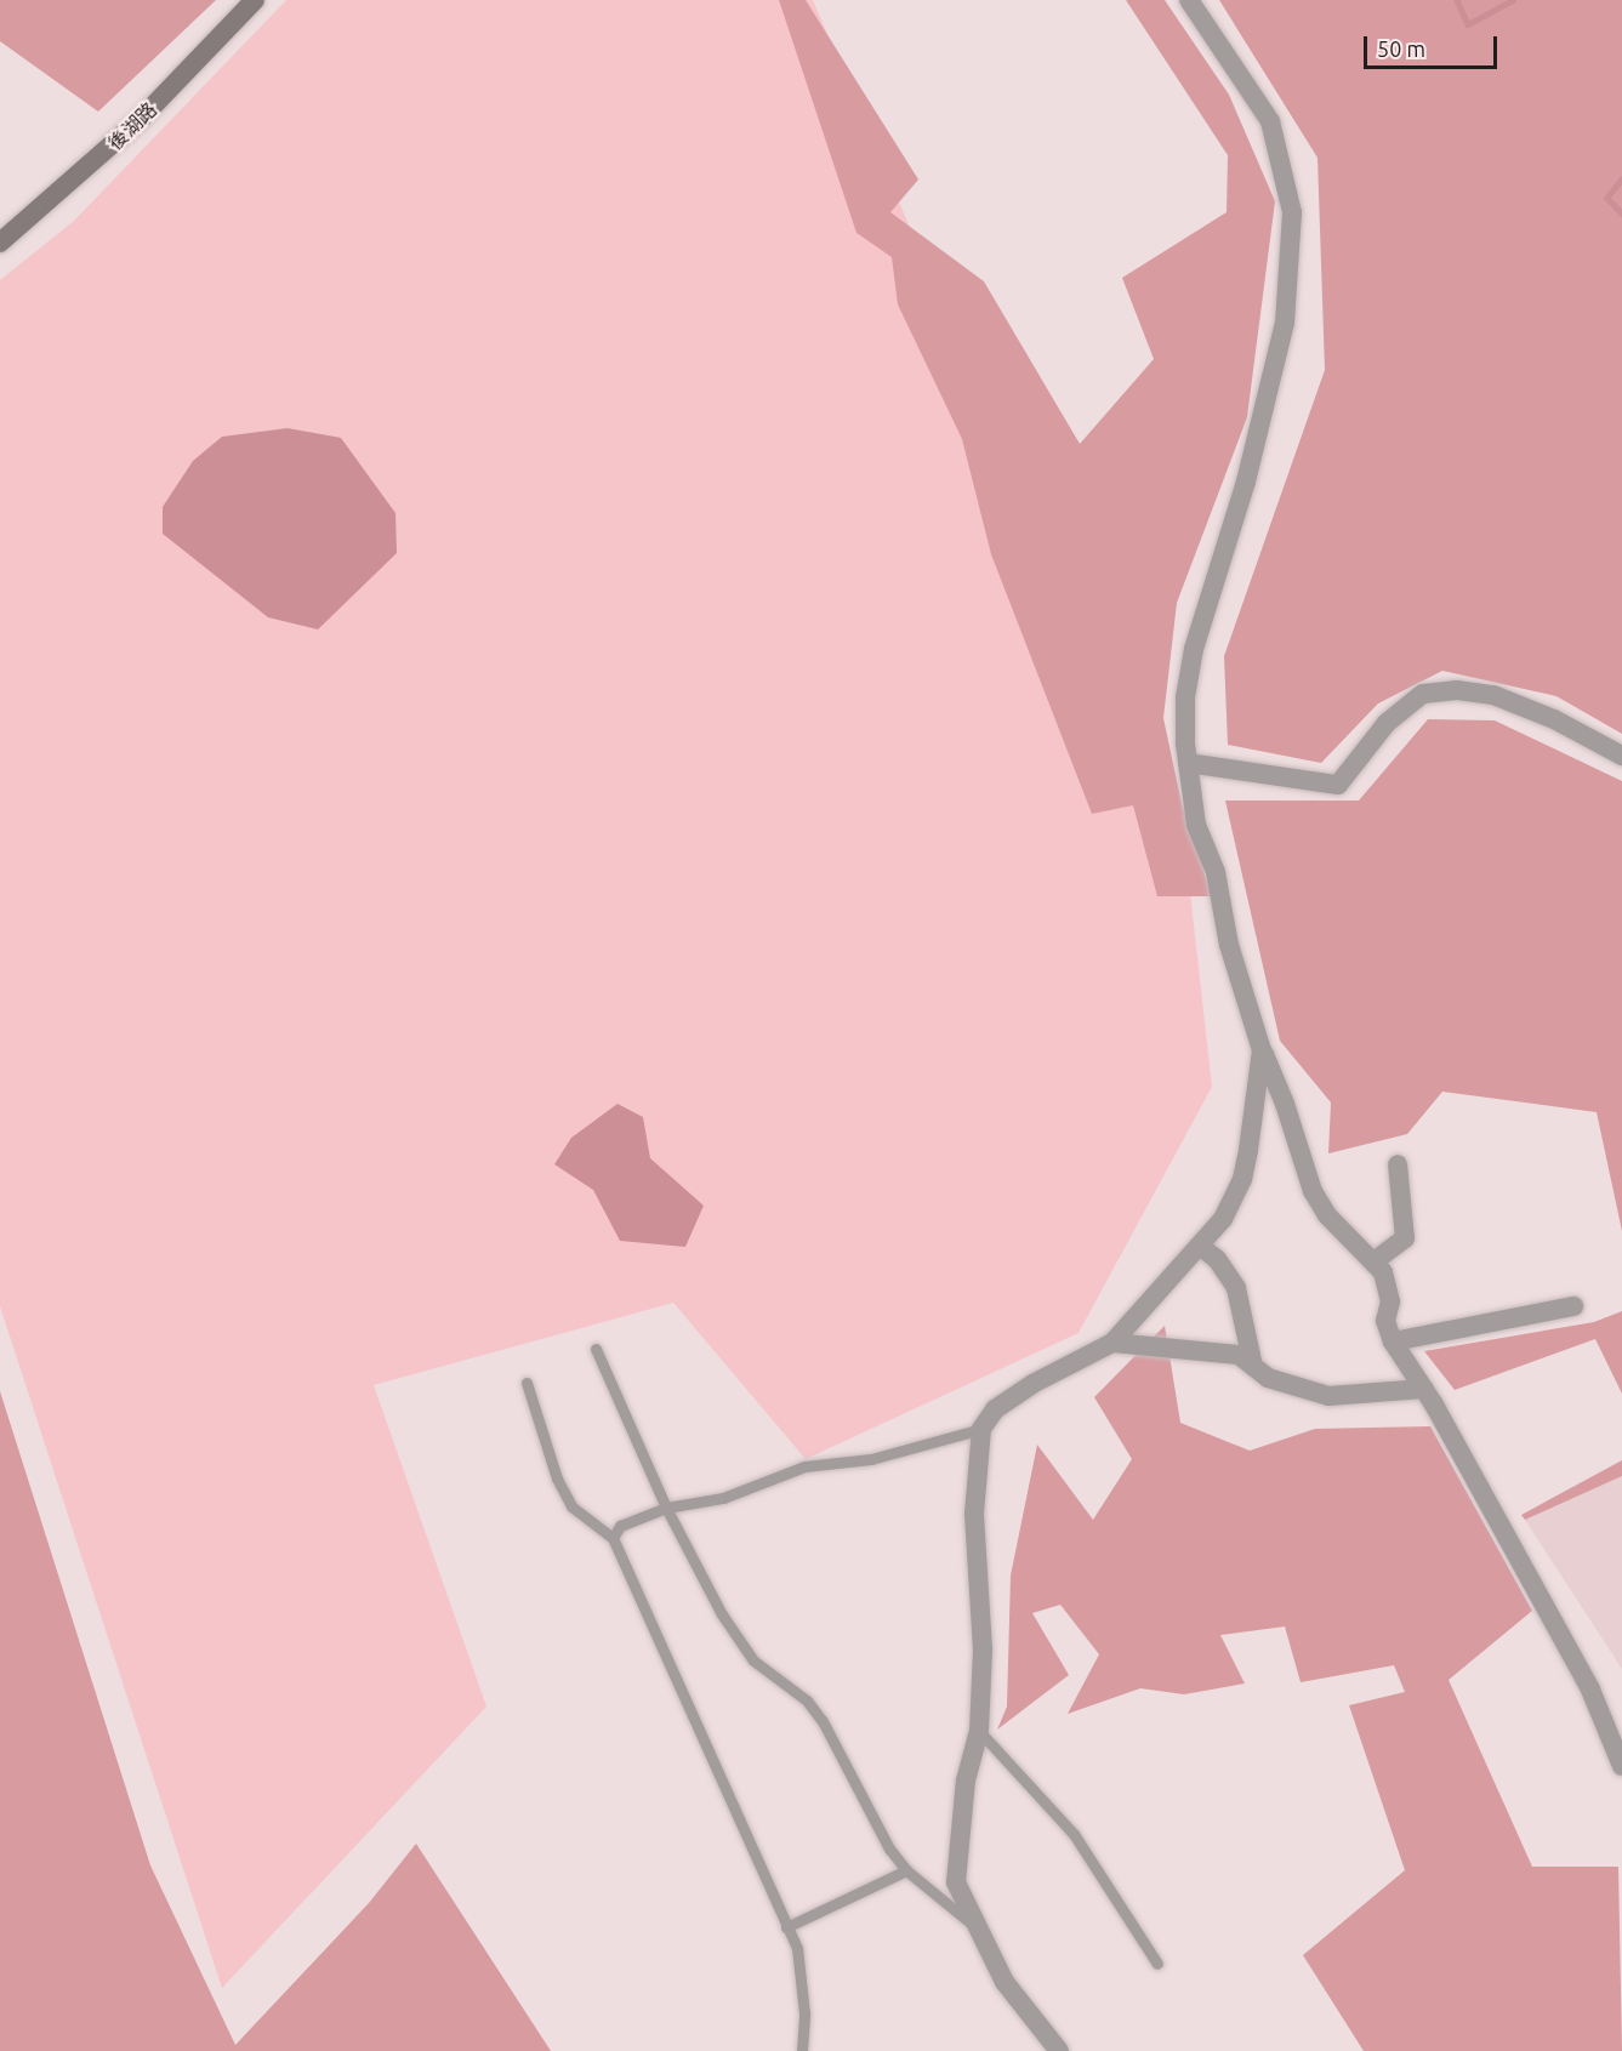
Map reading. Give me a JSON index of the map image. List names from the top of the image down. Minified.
{"streets":{"main road":["後湖路"]},"scale_bar":"50 m"}
